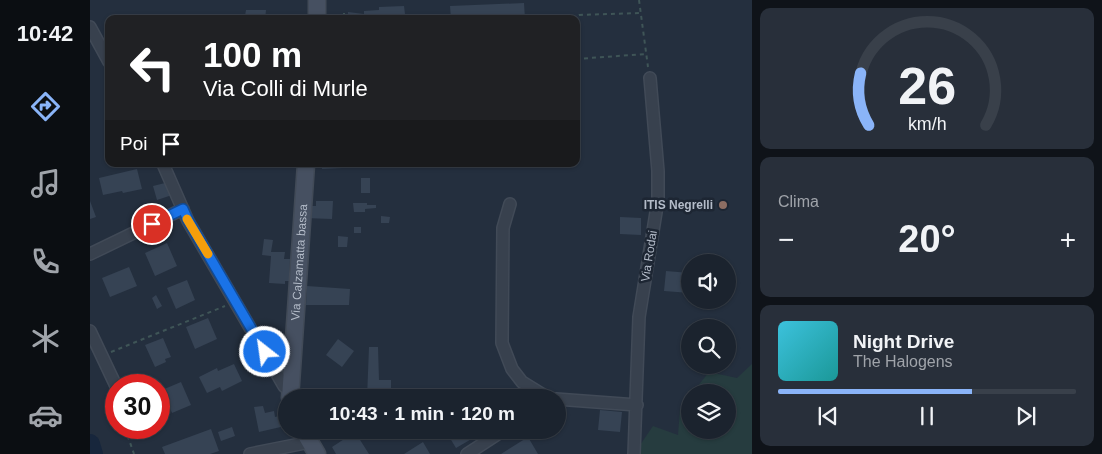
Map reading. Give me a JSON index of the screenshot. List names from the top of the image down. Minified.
{"streets":{"street":["Via Rodai","Via Calzamatta bassa"]},"places":["ITIS Negrelli"],"page":{"tabs":"10:42","turn":["100 m","Via Colli di Murle"],"then":"Poi","tile":"Clima","heat":["−","20°","+"],"song":["Night Drive","The Halogens"],"limit":"30","trip":"10:43 · 1 min · 120 m","gauge":["26","km/h"]}}
